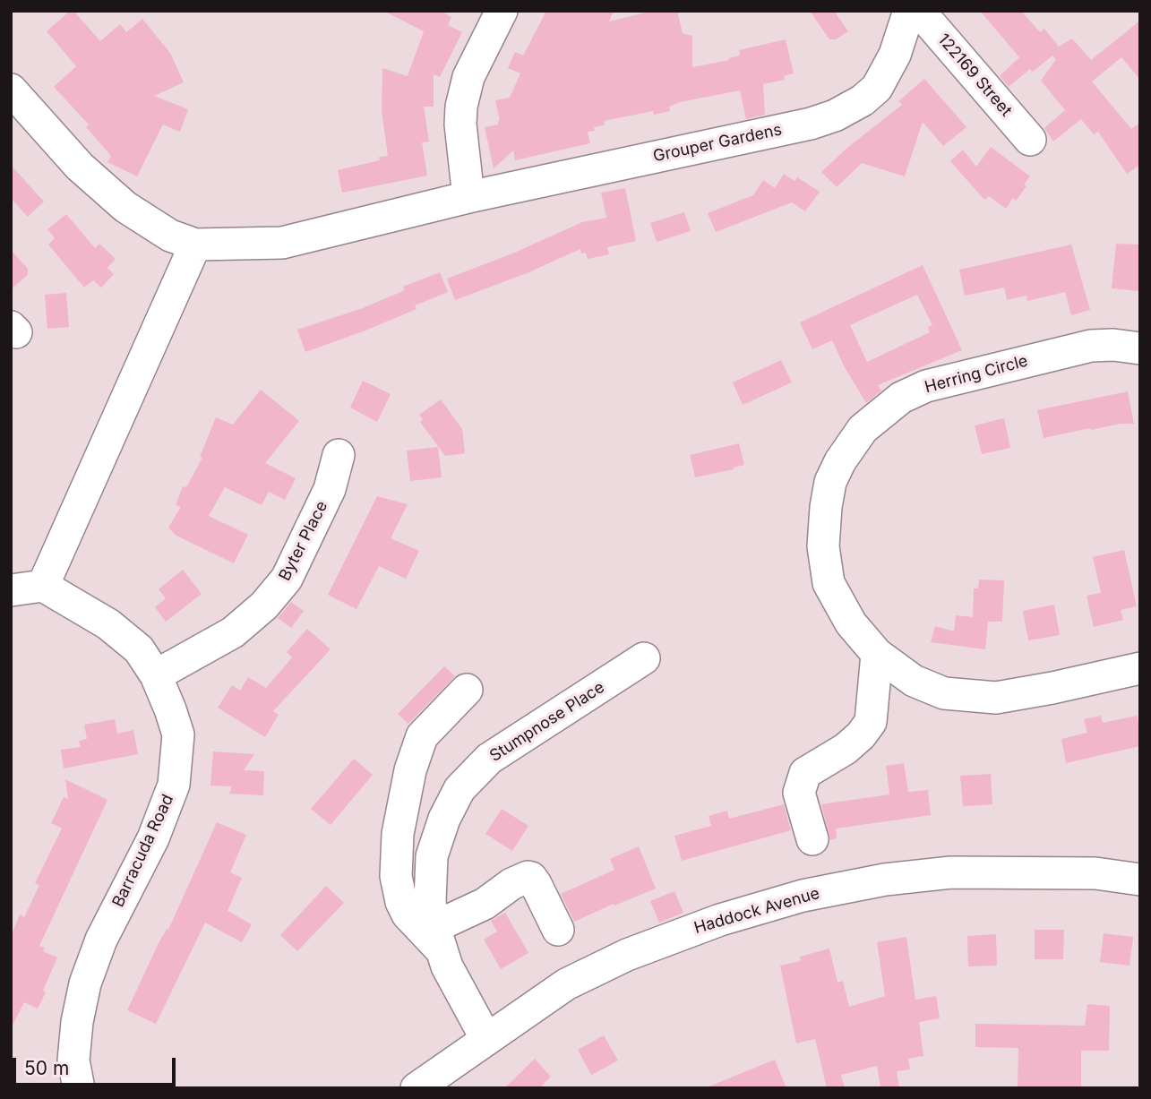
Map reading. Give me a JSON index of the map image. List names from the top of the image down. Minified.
{"streets":{"street":["122169 Street","Grouper Gardens","Herring Circle","Byter Place","Stumpnose Place","Barracuda Road","Haddock Avenue"]},"crossings":[["Byter Place","Barracuda Road"],["Stumpnose Place","Haddock Avenue"]],"scale_bar":"50 m"}
